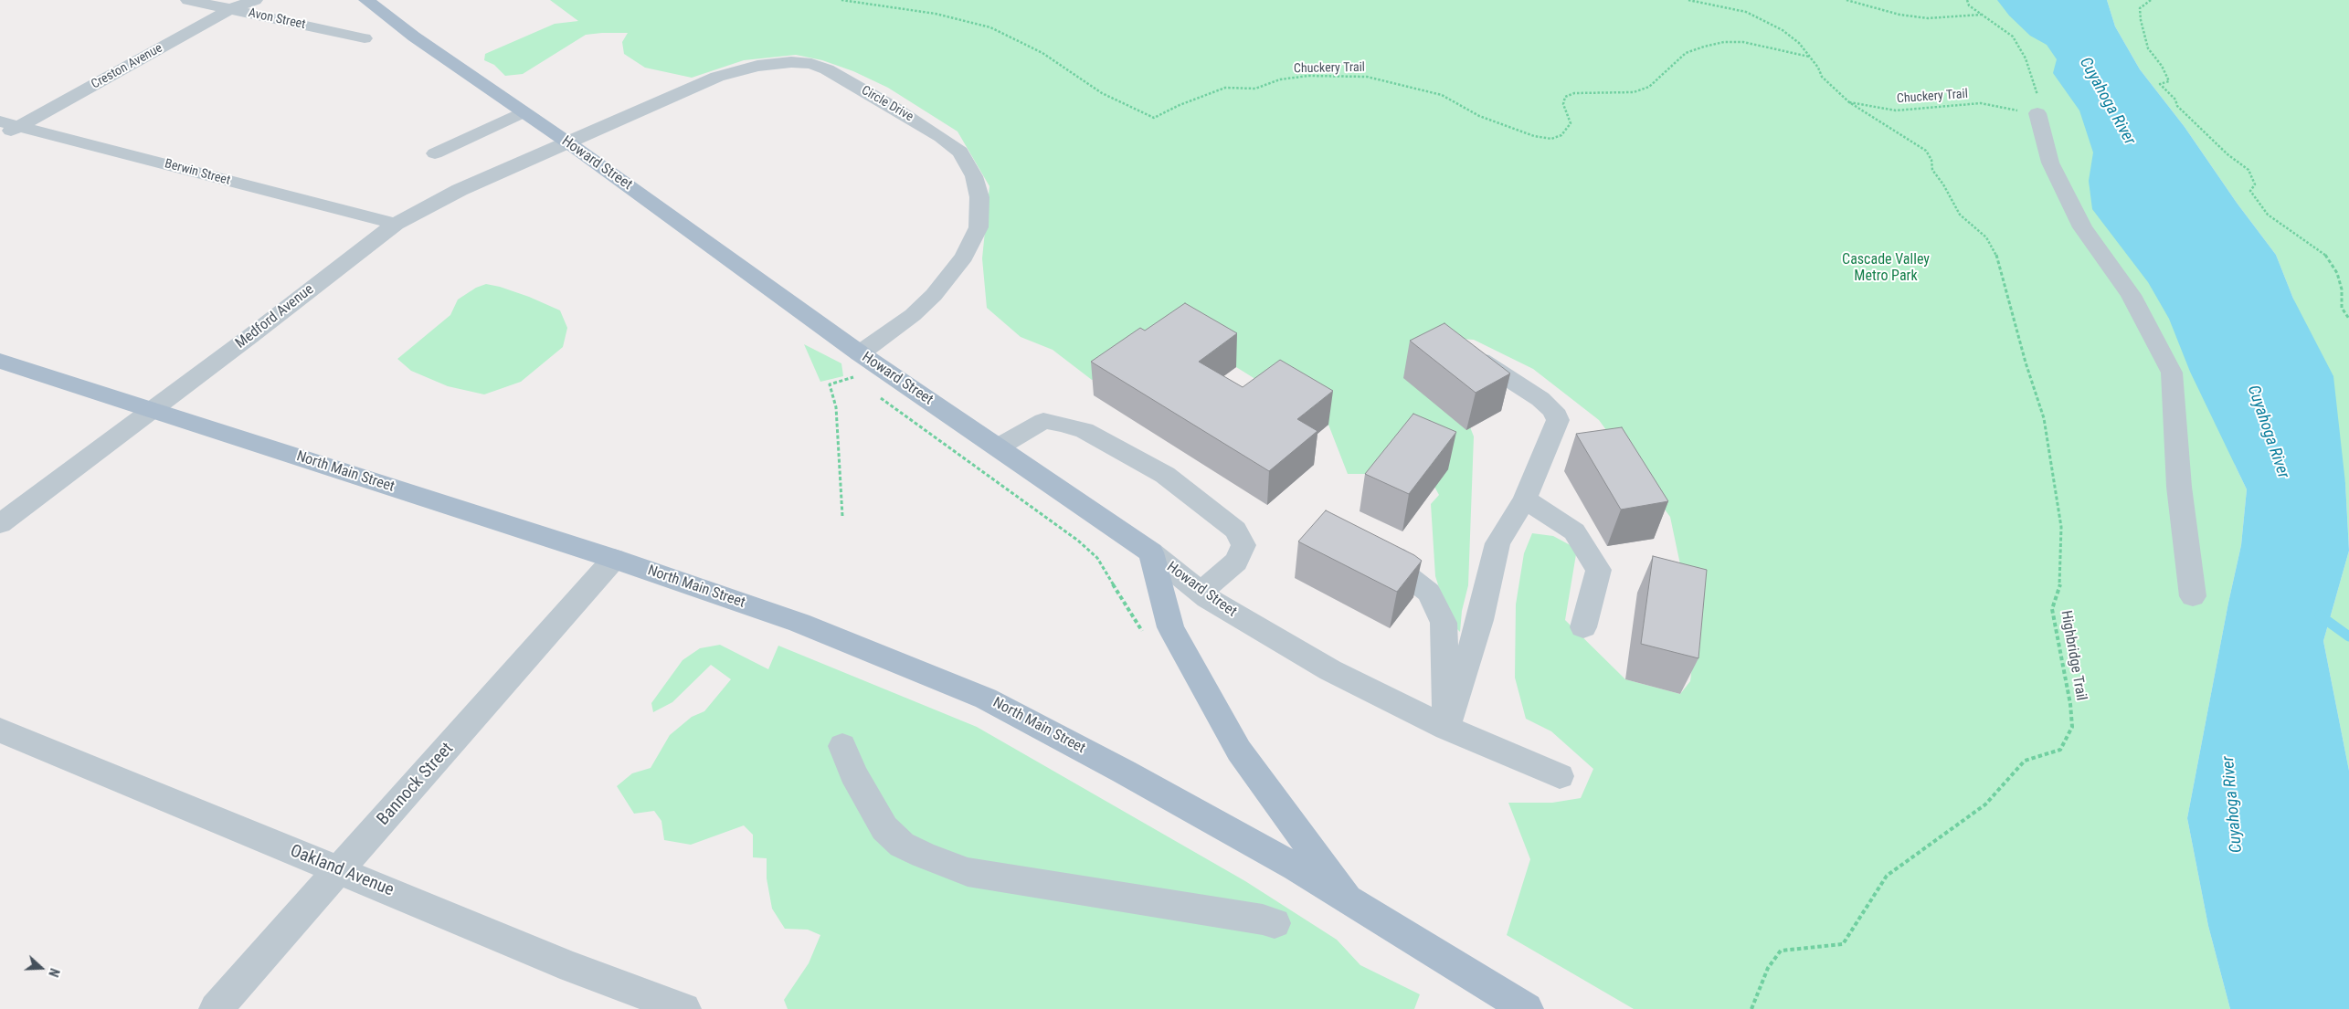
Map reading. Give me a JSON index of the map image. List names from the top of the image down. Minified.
{"streets":{"main road":["Howard Street","North Main Street"],"street":["Avon Street","Creston Avenue","Circle Drive","Berwin Street","Medford Avenue","Bannock Street","Oakland Avenue"],"path":["Chuckery Trail","Highbridge Trail"]},"crossings":[["Avon Street","Creston Avenue"],["Creston Avenue","Berwin Street"],["Chuckery Trail","Highbridge Trail"],["Circle Drive","Howard Street"],["Circle Drive","Medford Avenue"],["Howard Street","Medford Avenue"],["Berwin Street","Medford Avenue"],["Medford Avenue","North Main Street"],["North Main Street","Bannock Street"],["Bannock Street","Oakland Avenue"]],"water":["Cuyahoga River"],"parks":["Cascade Valley Metro Park"],"north":"right"}
